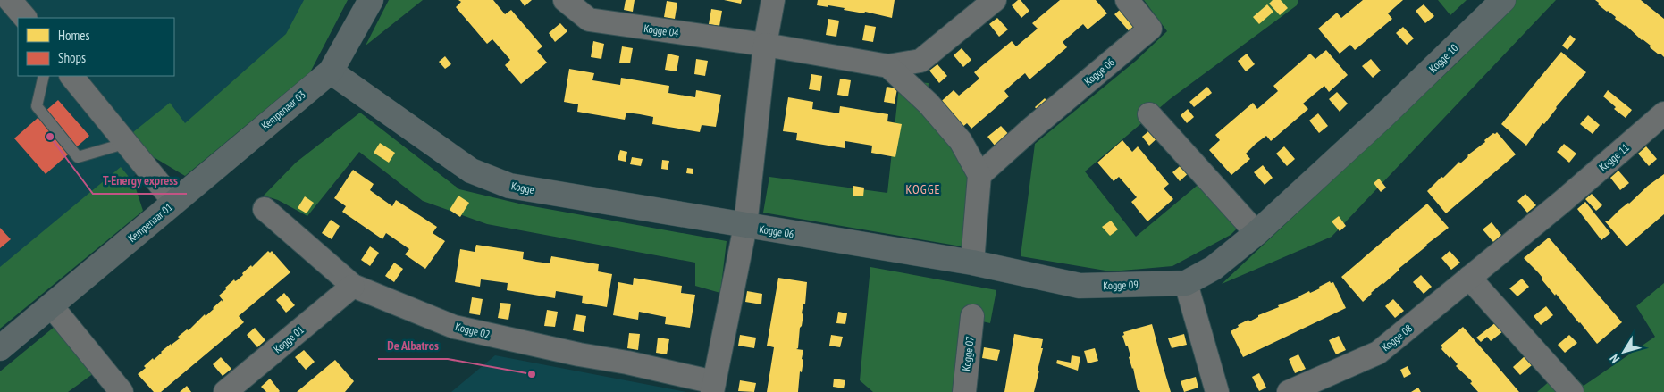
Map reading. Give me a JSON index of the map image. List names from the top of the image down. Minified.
{"streets":{"street":["Kogge 04","Kogge 10","Kogge 06","Kempenaar 03","Kogge 11","Kogge","Kempenaar 01","Kogge 09","Kogge 02","Kogge 08","Kogge 01","Kogge 07"]},"crossings":[["Kogge 04","Kogge 06"],["Kogge 10","Kogge 09"],["Kogge 06","Kogge"],["Kogge 06","Kogge 09"],["Kogge 06","Kogge 02"],["Kempenaar 03","Kogge"],["Kempenaar 03","Kempenaar 01"],["Kogge 11","Kogge 08"],["Kogge","Kogge 02"],["Kogge 02","Kogge 01"]],"districts":["KOGGE"],"places":["T-Energy express","De Albatros"],"legend":["Homes","Shops"],"north":"bottom left"}
